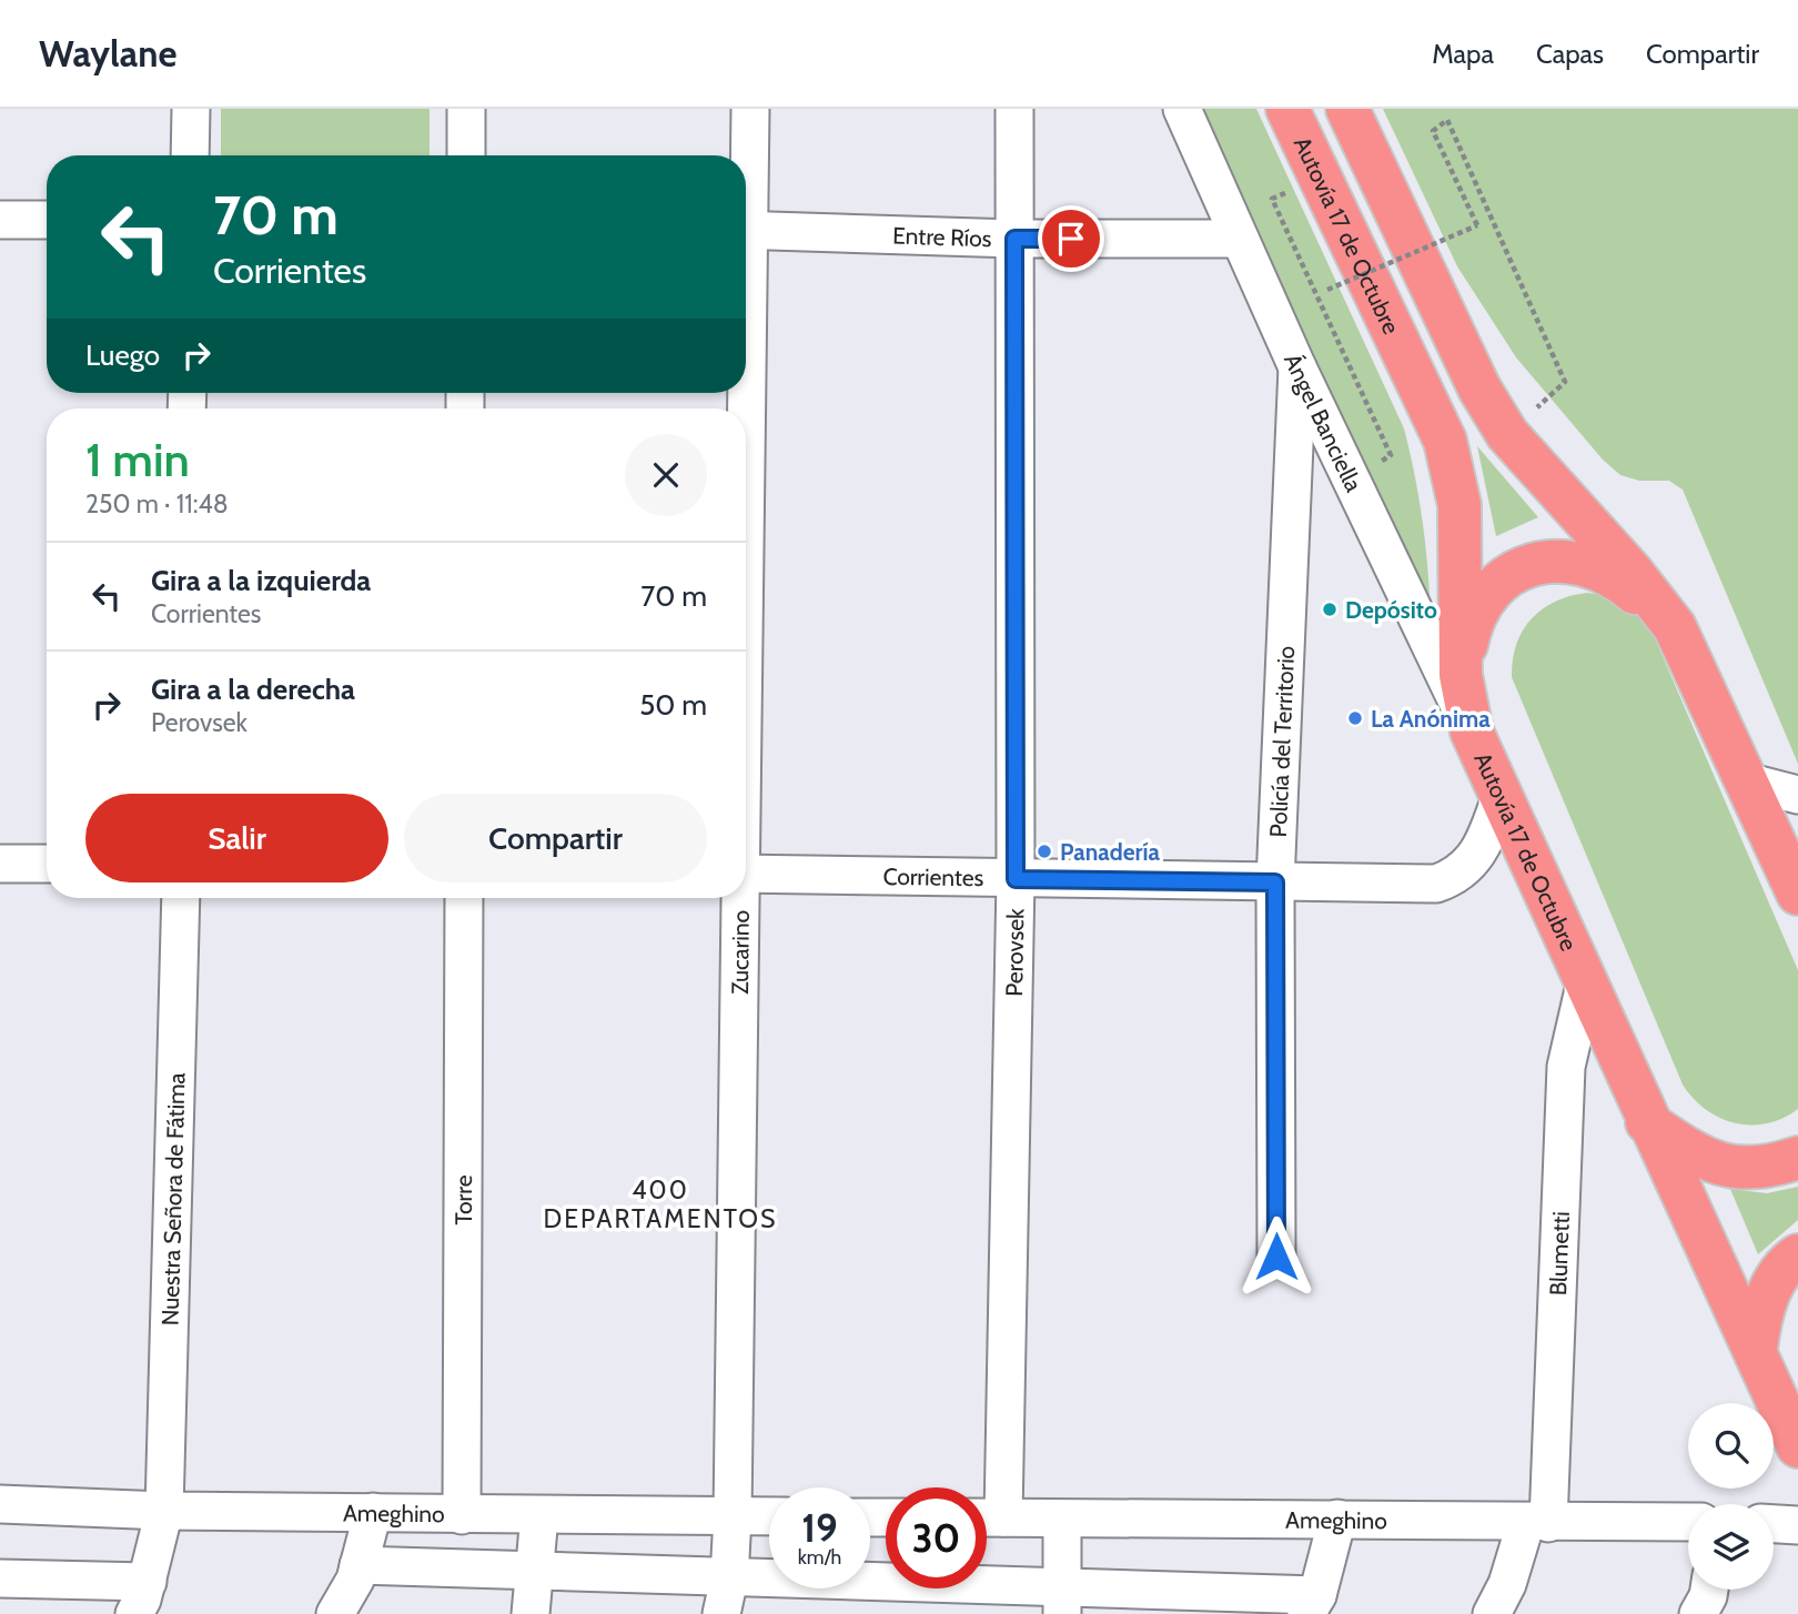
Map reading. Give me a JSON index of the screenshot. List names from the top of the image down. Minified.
{"streets":{"highway":["Autovía 17 de Octubre"],"street":["Entre Ríos","Ángel Banciella","Policía del Territorio","Corrientes","Zucarino","Perovsek","Nuestra Señora de Fátima","Torre","Blumetti","Ameghino"]},"crossings":[["Autovía 17 de Octubre","Ángel Banciella"],["Autovía 17 de Octubre","Corrientes"],["Autovía 17 de Octubre","Blumetti"],["Entre Ríos","Ángel Banciella"],["Entre Ríos","Perovsek"],["Ángel Banciella","Policía del Territorio"],["Policía del Territorio","Corrientes"],["Corrientes","Perovsek"],["Zucarino","Ameghino"],["Perovsek","Ameghino"],["Nuestra Señora de Fátima","Ameghino"],["Torre","Ameghino"],["Blumetti","Ameghino"]],"districts":["400 DEPARTAMENTOS"],"places":["Depósito","La Anónima","Panadería"],"page":{"header":"Waylane","nav":["Mapa","Capas","Compartir"],"turn":["70 m","Corrientes"],"then":"Luego","heading":["1 min","250 m · 11:48"],"list":[{"name":"Gira a la izquierda","note":"Corrientes","value":"70 m"},{"name":"Gira a la derecha","note":"Perovsek","value":"50 m"}],"buttons":["Salir","Compartir"],"speed":"19 km/h","limit":"30"}}
